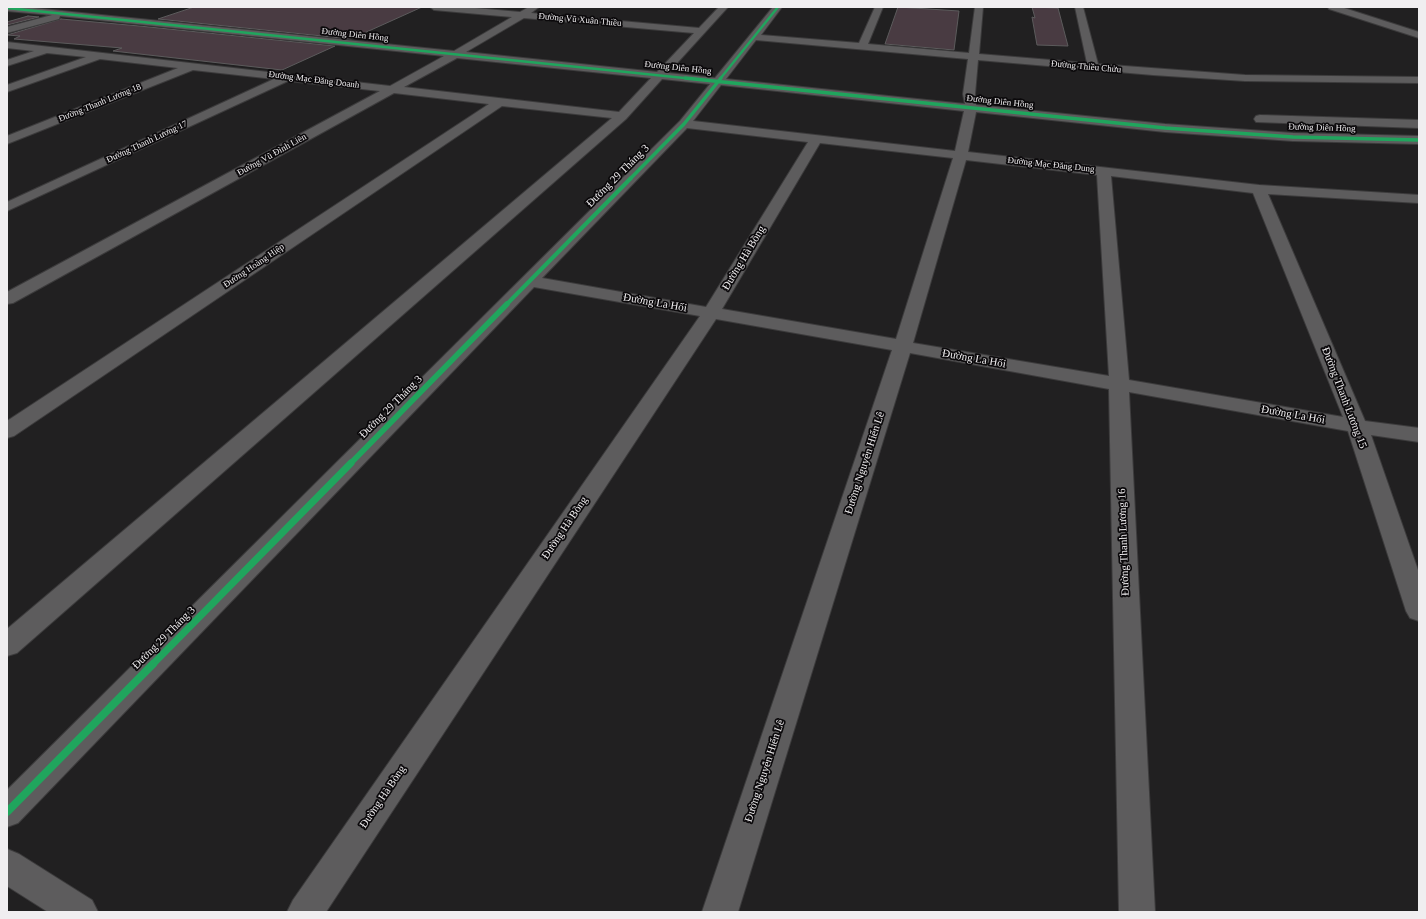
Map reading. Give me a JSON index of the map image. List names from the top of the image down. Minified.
{"streets":{"street":["Đường Vũ Xuân Thiều","Đường Diên Hồng","Đường Thiều Chửu","Đường Mạc Đăng Doanh","Đường Thanh Lương 18","Đường Thanh Lương 17","Đường Vũ Đình Liên","Đường Mạc Đăng Dung","Đường 29 Tháng 3","Đường Hà Bồng","Đường Hoàng Hiệp","Đường La Hối","Đường Thanh Lương 15","Đường Nguyễn Hiến Lê","Đường Thanh Lương 16"]},"crossings":[["Đường Vũ Xuân Thiều","Đường Vũ Đình Liên"],["Đường Diên Hồng","Đường Vũ Đình Liên"],["Đường Diên Hồng","Đường 29 Tháng 3"],["Đường Diên Hồng","Đường Nguyễn Hiến Lê"],["Đường Thiều Chửu","Đường 29 Tháng 3"],["Đường Thiều Chửu","Đường Nguyễn Hiến Lê"],["Đường Mạc Đăng Doanh","Đường Thanh Lương 18"],["Đường Mạc Đăng Doanh","Đường Thanh Lương 17"],["Đường Mạc Đăng Doanh","Đường Vũ Đình Liên"],["Đường Mạc Đăng Doanh","Đường Hoàng Hiệp"],["Đường Mạc Đăng Dung","Đường 29 Tháng 3"],["Đường Mạc Đăng Dung","Đường Hà Bồng"],["Đường Mạc Đăng Dung","Đường Thanh Lương 15"],["Đường Mạc Đăng Dung","Đường Nguyễn Hiến Lê"],["Đường Mạc Đăng Dung","Đường Thanh Lương 16"],["Đường 29 Tháng 3","Đường La Hối"],["Đường Hà Bồng","Đường La Hối"],["Đường La Hối","Đường Thanh Lương 15"],["Đường La Hối","Đường Nguyễn Hiến Lê"],["Đường La Hối","Đường Thanh Lương 16"]]}
